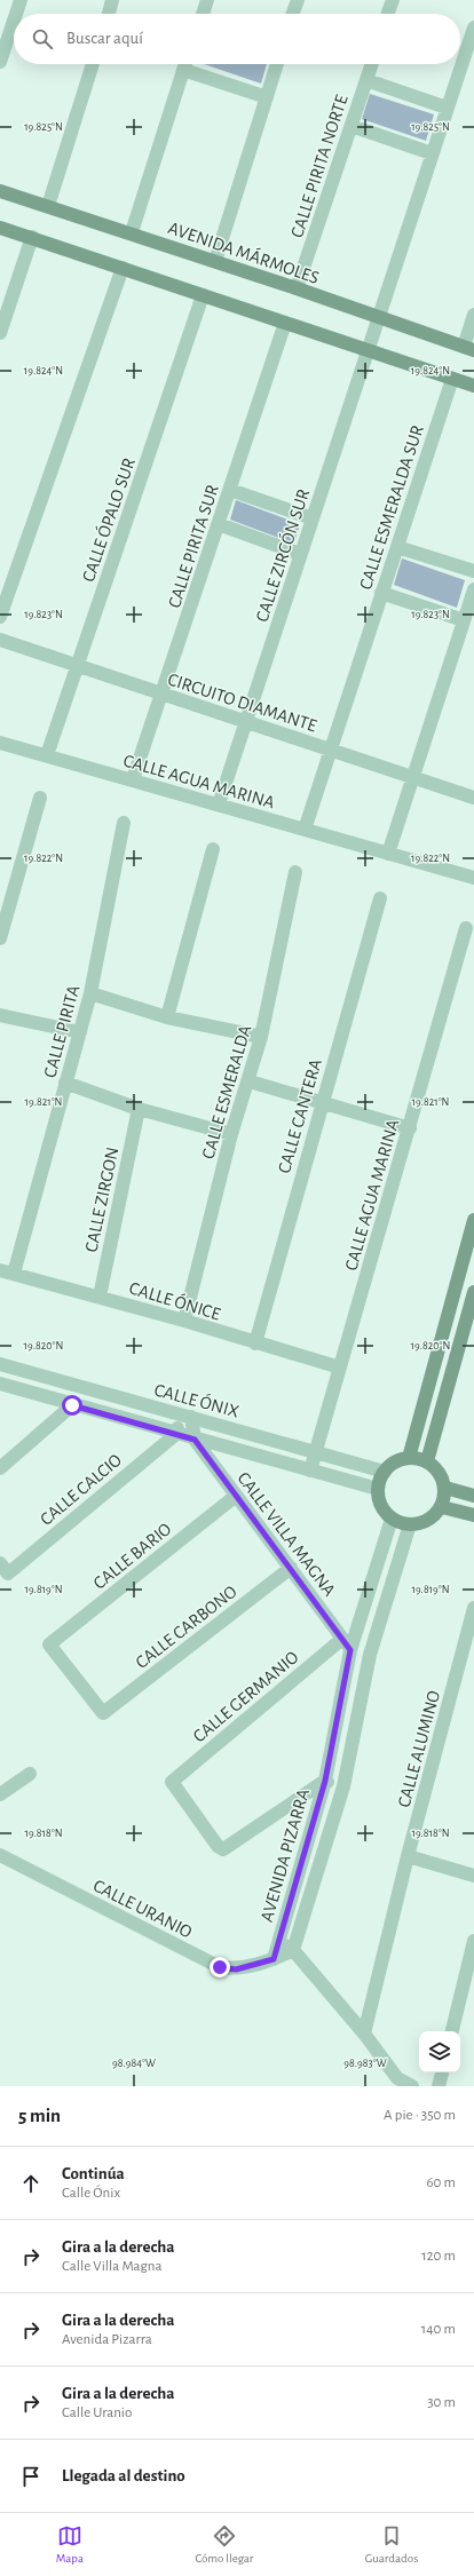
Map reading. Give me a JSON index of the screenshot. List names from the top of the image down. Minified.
{"streets":{"street":["CALLE PIRITA NORTE","AVENIDA MÁRMOLES","CALLE ESMERALDA SUR","CALLE ÓPALO SUR","CALLE PIRITA SUR","CALLE ZIRCÓN SUR","CIRCUITO DIAMANTE","CALLE AGUA MARINA","CALLE PIRITA","CALLE ESMERALDA","CALLE CANTERA","CALLE ZIRGON","CALLE ÓNICE","CALLE ÓNIX","CALLE CALCIO","CALLE VILLA MAGNA","CALLE BARIO","CALLE CARBONO","CALLE GERMANIO","CALLE ALUMINO","AVENIDA PIZARRA","CALLE URANIO"]},"crossings":[["CALLE PIRITA NORTE","AVENIDA MÁRMOLES"],["AVENIDA MÁRMOLES","CALLE ZIRCÓN SUR"],["CALLE ESMERALDA SUR","CIRCUITO DIAMANTE"],["CALLE ESMERALDA SUR","CALLE AGUA MARINA"],["CALLE ÓPALO SUR","CIRCUITO DIAMANTE"],["CALLE ÓPALO SUR","CALLE AGUA MARINA"],["CALLE PIRITA SUR","CIRCUITO DIAMANTE"],["CALLE PIRITA SUR","CALLE AGUA MARINA"],["CALLE ZIRCÓN SUR","CIRCUITO DIAMANTE"],["CALLE ZIRCÓN SUR","CALLE AGUA MARINA"],["CALLE AGUA MARINA","CALLE ÓNICE"],["CALLE AGUA MARINA","CALLE ÓNIX"],["CALLE PIRITA","CALLE ÓNICE"],["CALLE ESMERALDA","CALLE ÓNICE"],["CALLE CANTERA","CALLE ÓNICE"],["CALLE ZIRGON","CALLE ÓNICE"],["CALLE ÓNIX","CALLE CALCIO"],["CALLE ÓNIX","CALLE VILLA MAGNA"],["CALLE ÓNIX","AVENIDA PIZARRA"],["CALLE VILLA MAGNA","CALLE BARIO"],["CALLE VILLA MAGNA","CALLE CARBONO"],["CALLE VILLA MAGNA","CALLE GERMANIO"],["CALLE VILLA MAGNA","AVENIDA PIZARRA"],["CALLE BARIO","CALLE CARBONO"],["CALLE GERMANIO","AVENIDA PIZARRA"],["AVENIDA PIZARRA","CALLE URANIO"]],"page":{"search":"Buscar aquí","heading":["5 min","A pie · 350 m"],"list":[["Continúa","Calle Ónix","60 m"],["Gira a la derecha","Calle Villa Magna","120 m"],["Gira a la derecha","Avenida Pizarra","140 m"],["Gira a la derecha","Calle Uranio","30 m"],"Llegada al destino"],"nav":["Mapa","Cómo llegar","Guardados"]},"coordinates":["19.825°N","19.824°N","19.823°N","19.822°N","19.821°N","19.820°N","19.819°N","19.818°N","98.984°W","98.983°W"]}
